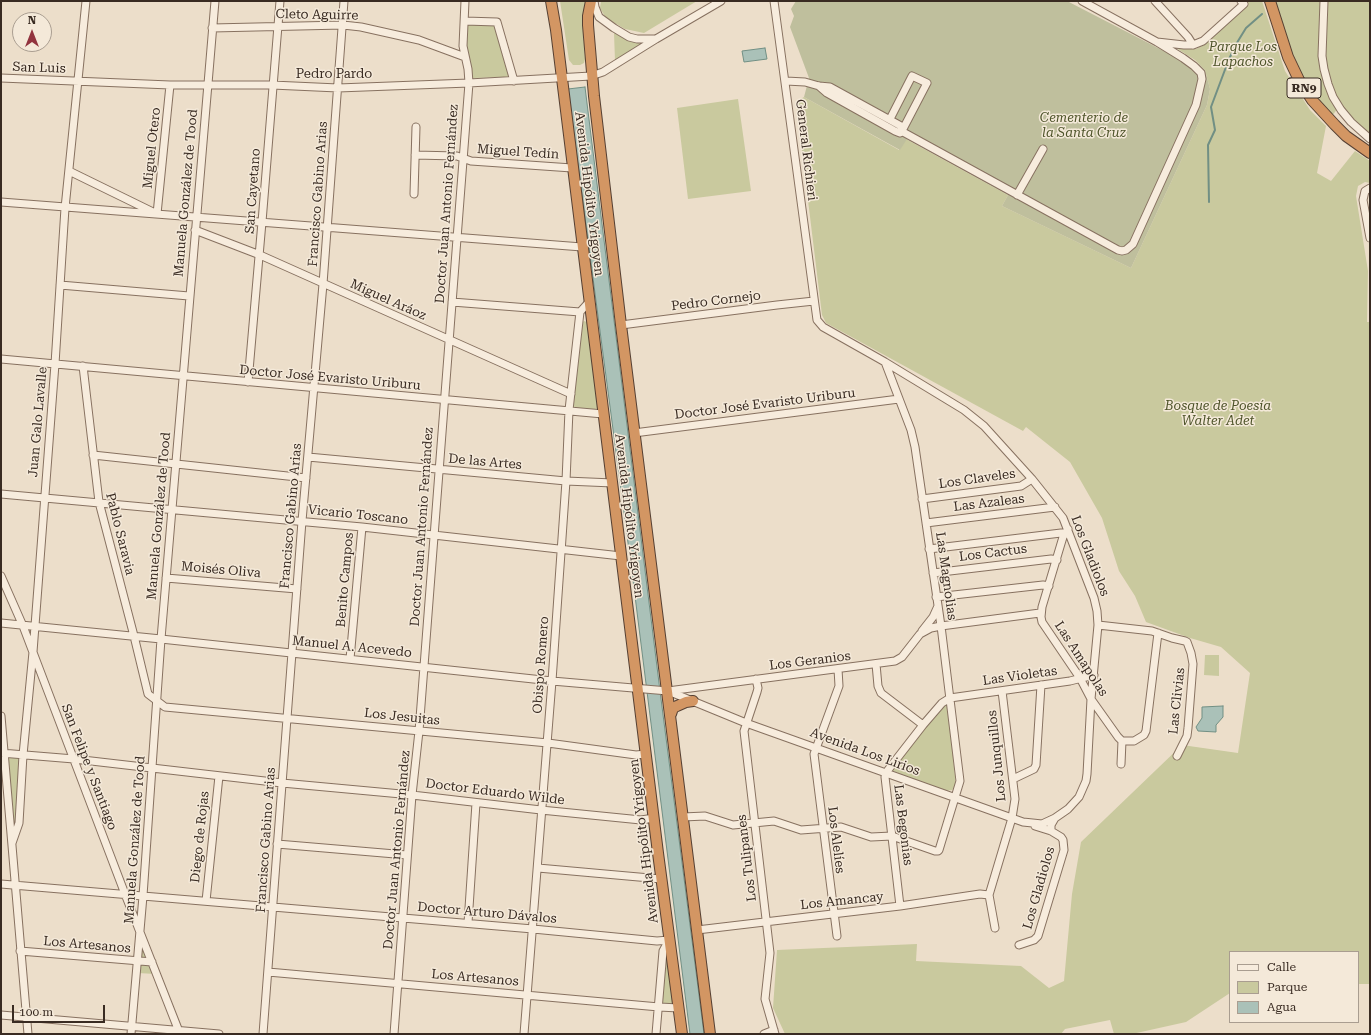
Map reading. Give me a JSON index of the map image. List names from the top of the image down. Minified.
{"streets":{"highway":["RN9","Avenida Hipólito Yrigoyen"],"street":["Cleto Aguirre","San Luis","Pedro Pardo","Miguel Otero","General Richieri","Miguel Tedín","San Cayetano","Manuela González de Tood","Francisco Gabino Arias","Doctor Juan Antonio Fernández","Miguel Aráoz","Pedro Cornejo","Doctor José Evaristo Uriburu","Juan Galo Lavalle","De las Artes","Los Claveles","Las Azaleas","Vicario Toscano","Pablo Saravia","Los Cactus","Los Gladiolos","Moisés Oliva","Las Magnolias","Benito Campos","Manuel A. Acevedo","Las Amapolas","Los Geranios","Obispo Romero","Las Violetas","Las Clivias","Los Jesuitas","Avenida Los Lirios","Los Junquillos","San Felipe y Santiago","Doctor Eduardo Wilde","Las Begonias","Diego de Rojas","Los Alelíes","Los Tulipanes","Los Amancay","Doctor Arturo Dávalos","Los Artesanos"]},"crossings":[["Cleto Aguirre","San Cayetano"],["Cleto Aguirre","Manuela González de Tood"],["Cleto Aguirre","Francisco Gabino Arias"],["Cleto Aguirre","Doctor Juan Antonio Fernández"],["San Luis","Pedro Pardo"],["San Luis","Juan Galo Lavalle"],["Pedro Pardo","Miguel Otero"],["Pedro Pardo","San Cayetano"],["Pedro Pardo","Manuela González de Tood"],["Pedro Pardo","Francisco Gabino Arias"],["Pedro Pardo","Avenida Hipólito Yrigoyen"],["Pedro Pardo","Doctor Juan Antonio Fernández"],["Pedro Pardo","Juan Galo Lavalle"],["General Richieri","Pedro Cornejo"],["General Richieri","Los Gladiolos"],["Miguel Tedín","Avenida Hipólito Yrigoyen"],["Miguel Tedín","Doctor Juan Antonio Fernández"],["San Cayetano","Miguel Aráoz"],["San Cayetano","Doctor José Evaristo Uriburu"],["Manuela González de Tood","Miguel Aráoz"],["Manuela González de Tood","Doctor José Evaristo Uriburu"],["Manuela González de Tood","Vicario Toscano"],["Manuela González de Tood","Pablo Saravia"],["Manuela González de Tood","Moisés Oliva"],["Manuela González de Tood","Manuel A. Acevedo"],["Manuela González de Tood","Los Jesuitas"],["Manuela González de Tood","San Felipe y Santiago"],["Manuela González de Tood","Doctor Eduardo Wilde"],["Manuela González de Tood","Doctor Arturo Dávalos"],["Manuela González de Tood","Los Artesanos"],["Francisco Gabino Arias","Miguel Aráoz"],["Francisco Gabino Arias","Doctor José Evaristo Uriburu"],["Francisco Gabino Arias","De las Artes"],["Francisco Gabino Arias","Vicario Toscano"],["Francisco Gabino Arias","Moisés Oliva"],["Francisco Gabino Arias","Manuel A. Acevedo"],["Francisco Gabino Arias","Los Jesuitas"],["Francisco Gabino Arias","Doctor Eduardo Wilde"],["Francisco Gabino Arias","Doctor Arturo Dávalos"],["Francisco Gabino Arias","Los Artesanos"],["Avenida Hipólito Yrigoyen","Pedro Cornejo"],["Avenida Hipólito Yrigoyen","Doctor José Evaristo Uriburu"],["Avenida Hipólito Yrigoyen","De las Artes"],["Avenida Hipólito Yrigoyen","Vicario Toscano"],["Avenida Hipólito Yrigoyen","Manuel A. Acevedo"],["Avenida Hipólito Yrigoyen","Los Geranios"],["Avenida Hipólito Yrigoyen","Los Jesuitas"],["Avenida Hipólito Yrigoyen","Avenida Los Lirios"],["Avenida Hipólito Yrigoyen","Doctor Eduardo Wilde"],["Avenida Hipólito Yrigoyen","Los Amancay"],["Avenida Hipólito Yrigoyen","Doctor Arturo Dávalos"],["Avenida Hipólito Yrigoyen","Los Artesanos"],["Doctor Juan Antonio Fernández","Miguel Aráoz"],["Doctor Juan Antonio Fernández","Doctor José Evaristo Uriburu"],["Doctor Juan Antonio Fernández","De las Artes"],["Doctor Juan Antonio Fernández","Vicario Toscano"],["Doctor Juan Antonio Fernández","Manuel A. Acevedo"],["Doctor Juan Antonio Fernández","Los Jesuitas"],["Doctor Juan Antonio Fernández","Doctor Eduardo Wilde"],["Doctor Juan Antonio Fernández","Doctor Arturo Dávalos"],["Doctor Juan Antonio Fernández","Los Artesanos"],["Miguel Aráoz","Obispo Romero"],["Pedro Cornejo","Los Gladiolos"],["Doctor José Evaristo Uriburu","Juan Galo Lavalle"],["Doctor José Evaristo Uriburu","Pablo Saravia"],["Doctor José Evaristo Uriburu","Las Magnolias"],["Doctor José Evaristo Uriburu","Obispo Romero"],["Juan Galo Lavalle","Vicario Toscano"],["Juan Galo Lavalle","Manuel A. Acevedo"],["Juan Galo Lavalle","San Felipe y Santiago"],["Juan Galo Lavalle","Doctor Eduardo Wilde"],["De las Artes","Obispo Romero"],["Los Claveles","Los Gladiolos"],["Los Claveles","Las Magnolias"],["Las Azaleas","Los Gladiolos"],["Las Azaleas","Las Magnolias"],["Vicario Toscano","Pablo Saravia"],["Vicario Toscano","Benito Campos"],["Vicario Toscano","Obispo Romero"],["Pablo Saravia","Manuel A. Acevedo"],["Pablo Saravia","Los Jesuitas"],["Los Cactus","Las Magnolias"],["Los Gladiolos","Las Magnolias"],["Los Gladiolos","Las Amapolas"],["Los Gladiolos","Las Violetas"],["Los Gladiolos","Las Clivias"],["Los Gladiolos","Avenida Los Lirios"],["Las Magnolias","Los Geranios"],["Las Magnolias","Las Violetas"],["Las Magnolias","Avenida Los Lirios"],["Las Magnolias","Las Begonias"],["Benito Campos","Manuel A. Acevedo"],["Manuel A. Acevedo","Los Geranios"],["Manuel A. Acevedo","Obispo Romero"],["Manuel A. Acevedo","Avenida Los Lirios"],["Manuel A. Acevedo","San Felipe y Santiago"],["Las Amapolas","Las Violetas"],["Los Geranios","Avenida Los Lirios"],["Los Geranios","Los Alelíes"],["Los Geranios","Los Tulipanes"],["Obispo Romero","Los Jesuitas"],["Obispo Romero","Doctor Eduardo Wilde"],["Obispo Romero","Doctor Arturo Dávalos"],["Obispo Romero","Los Artesanos"],["Las Violetas","Los Junquillos"],["Las Violetas","Las Begonias"],["Avenida Los Lirios","Los Junquillos"],["Avenida Los Lirios","Las Begonias"],["Avenida Los Lirios","Los Alelíes"],["Avenida Los Lirios","Los Tulipanes"],["Los Junquillos","Los Amancay"],["San Felipe y Santiago","Doctor Eduardo Wilde"],["San Felipe y Santiago","Doctor Arturo Dávalos"],["San Felipe y Santiago","Los Artesanos"],["Doctor Eduardo Wilde","Diego de Rojas"],["Las Begonias","Los Amancay"],["Diego de Rojas","Doctor Arturo Dávalos"],["Los Alelíes","Los Amancay"],["Los Tulipanes","Los Amancay"]],"parks":["Parque Los Lapachos","Cementerio de la Santa Cruz","Bosque de Poesía Walter Adet"],"legend":["Calle","Parque","Agua"],"scale_bar":"100 m","north":"top"}
